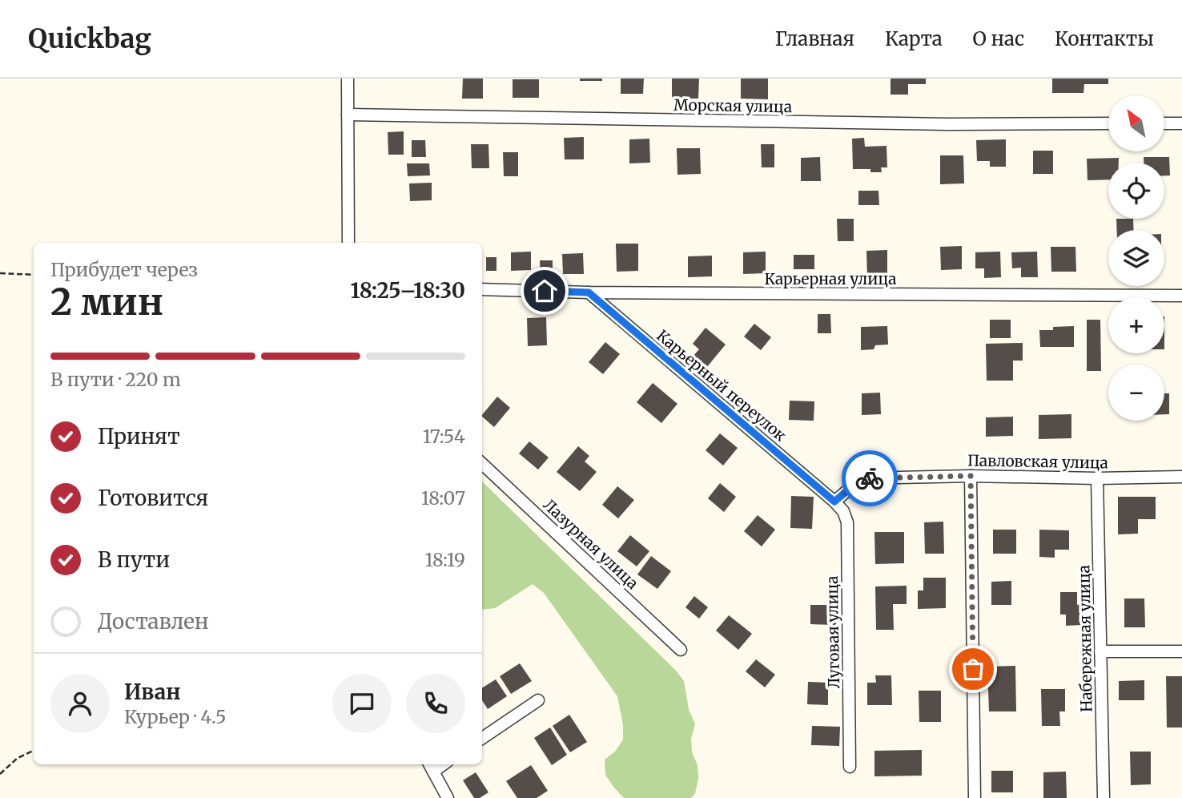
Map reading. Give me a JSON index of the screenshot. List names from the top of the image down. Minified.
{"streets":{"street":["Морская улица","Карьерная улица","Карьерный переулок","Павловская улица","Лазурная улица","Луговая улица","Набережная улица"]},"crossings":[["Карьерная улица","Карьерный переулок"],["Карьерный переулок","Павловская улица"],["Карьерный переулок","Луговая улица"],["Павловская улица","Луговая улица"],["Павловская улица","Набережная улица"]],"north":"top left","page":{"header":"Quickbag","nav":["Главная","Карта","О нас","Контакты"],"map_buttons":["+","−"],"heading":["2 мин","Прибудет через","18:25–18:30"],"panel":["Иван","Курьер · 4.5"],"bar":"В пути · 220 m","list":[["Принят","17:54"],["Готовится","18:07"],["В пути","18:19"],"Доставлен"]}}
